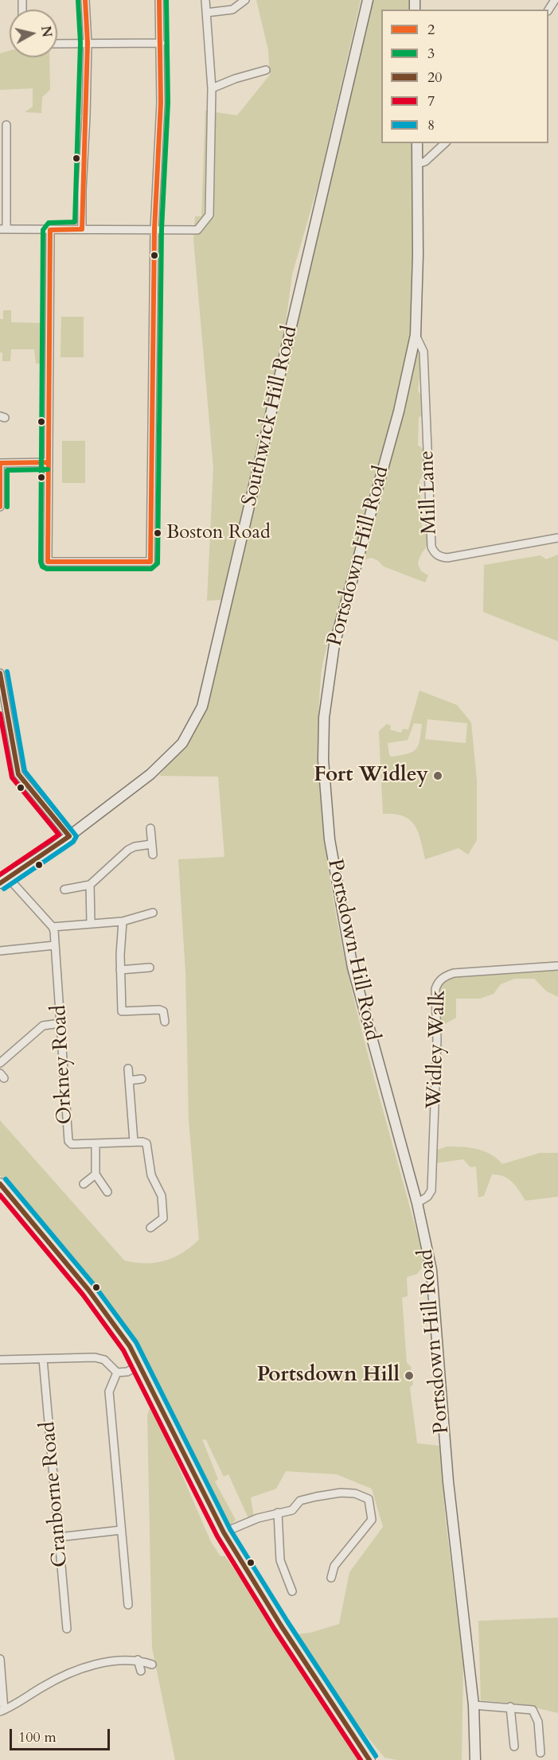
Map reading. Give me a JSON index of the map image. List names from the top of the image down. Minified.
{"streets":{"main road":["Southwick Hill Road","Portsdown Hill Road"],"street":["Mill Lane","Widley Walk","Orkney Road","Cranborne Road"]},"crossings":[["Mill Lane","Portsdown Hill Road"],["Portsdown Hill Road","Widley Walk"]],"places":["Boston Road","Fort Widley","Portsdown Hill"],"lines":["transit line 2","transit line 3","transit line 8","transit line 20","transit line 7"],"legend":["2","3","20","7","8"],"scale_bar":"100 m","north":"right"}
